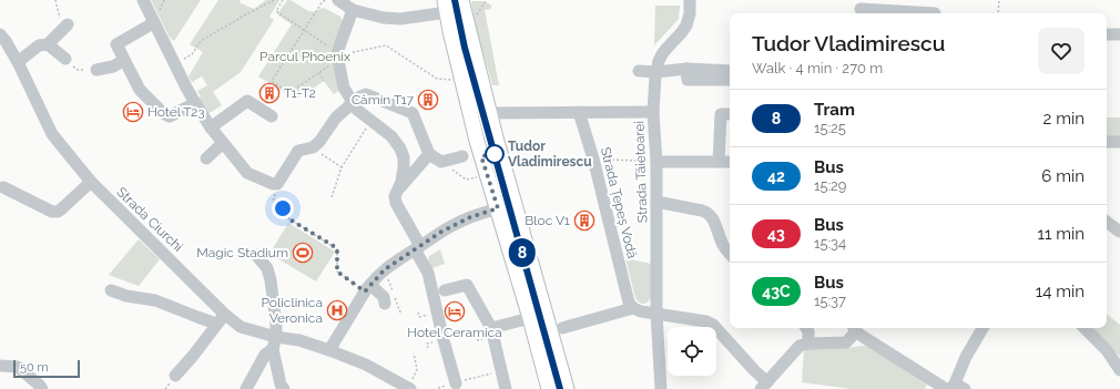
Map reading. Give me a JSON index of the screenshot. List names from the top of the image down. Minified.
{"streets":{"street":["Strada Tăietoarei","Strada Țepeș Vodă","Strada Ciurchi"]},"crossings":[["Strada Tăietoarei","Strada Țepeș Vodă"]],"parks":["Parcul Phoenix"],"places":{"building":["T1-T2","Cămin T17","Bloc V1"],"hotel":["Hotel T23","Hotel Ceramica"],"other":["Tudor Vladimirescu"],"sports":["Magic Stadium"],"hospital":["Policlinica Veronica"]},"lines":["tram line 8"],"scale_bar":"50 m","page":{"on_map":"8","heading":["Tudor Vladimirescu","Walk · 4 min · 270 m"],"list":[{"mark":"8","name":"Tram","note":"15:25","value":"2 min"},{"mark":"42","name":"Bus","note":"15:29","value":"6 min"},{"mark":"43","name":"Bus","note":"15:34","value":"11 min"},{"mark":"43C","name":"Bus","note":"15:37","value":"14 min"}],"scale":"50 m"}}
